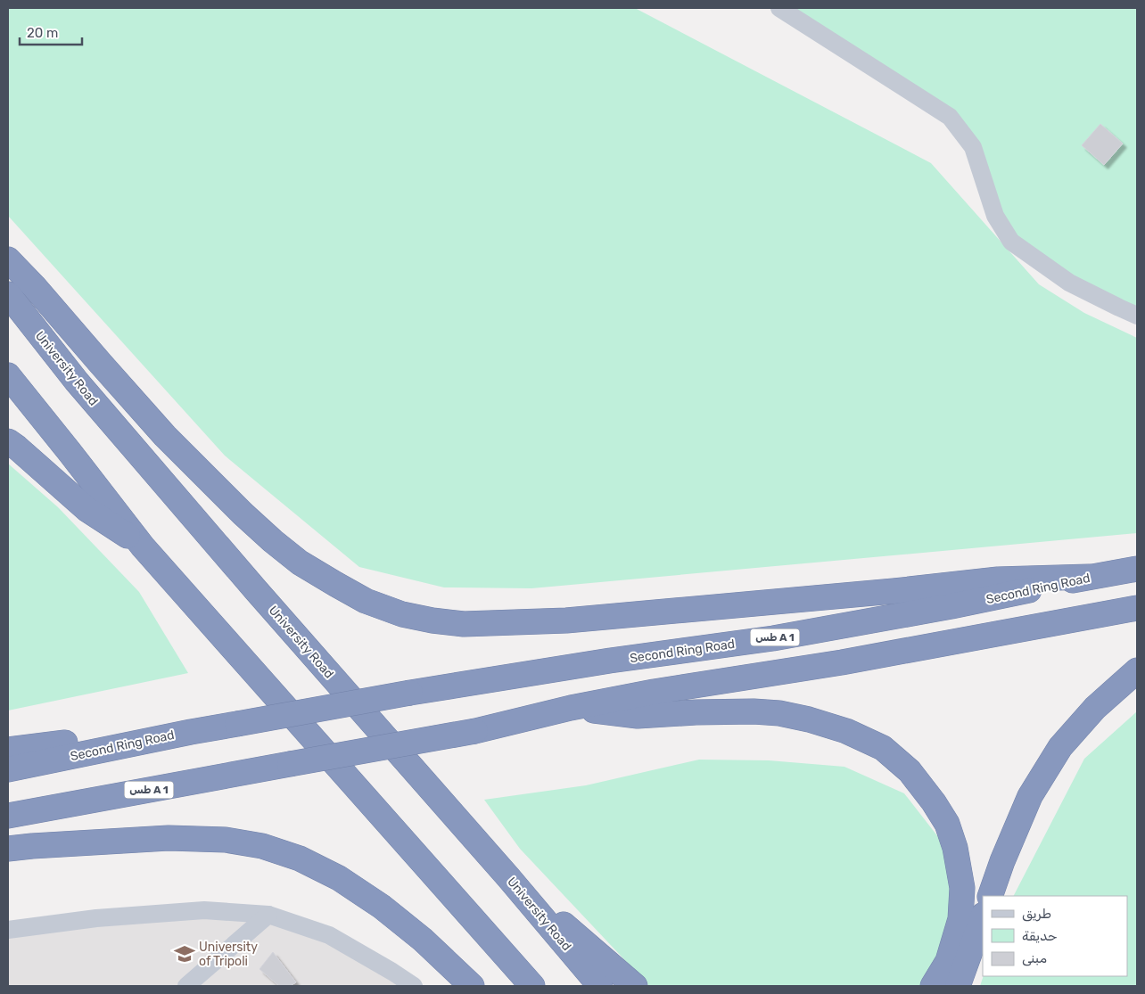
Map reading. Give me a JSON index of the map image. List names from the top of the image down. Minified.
{"streets":{"highway":["University Road","Second Ring Road","طس A 1"]},"places":{"school or university":["University of Tripoli"]},"legend":["طريق","حديقة","مبنى"],"scale_bar":"20 m"}
